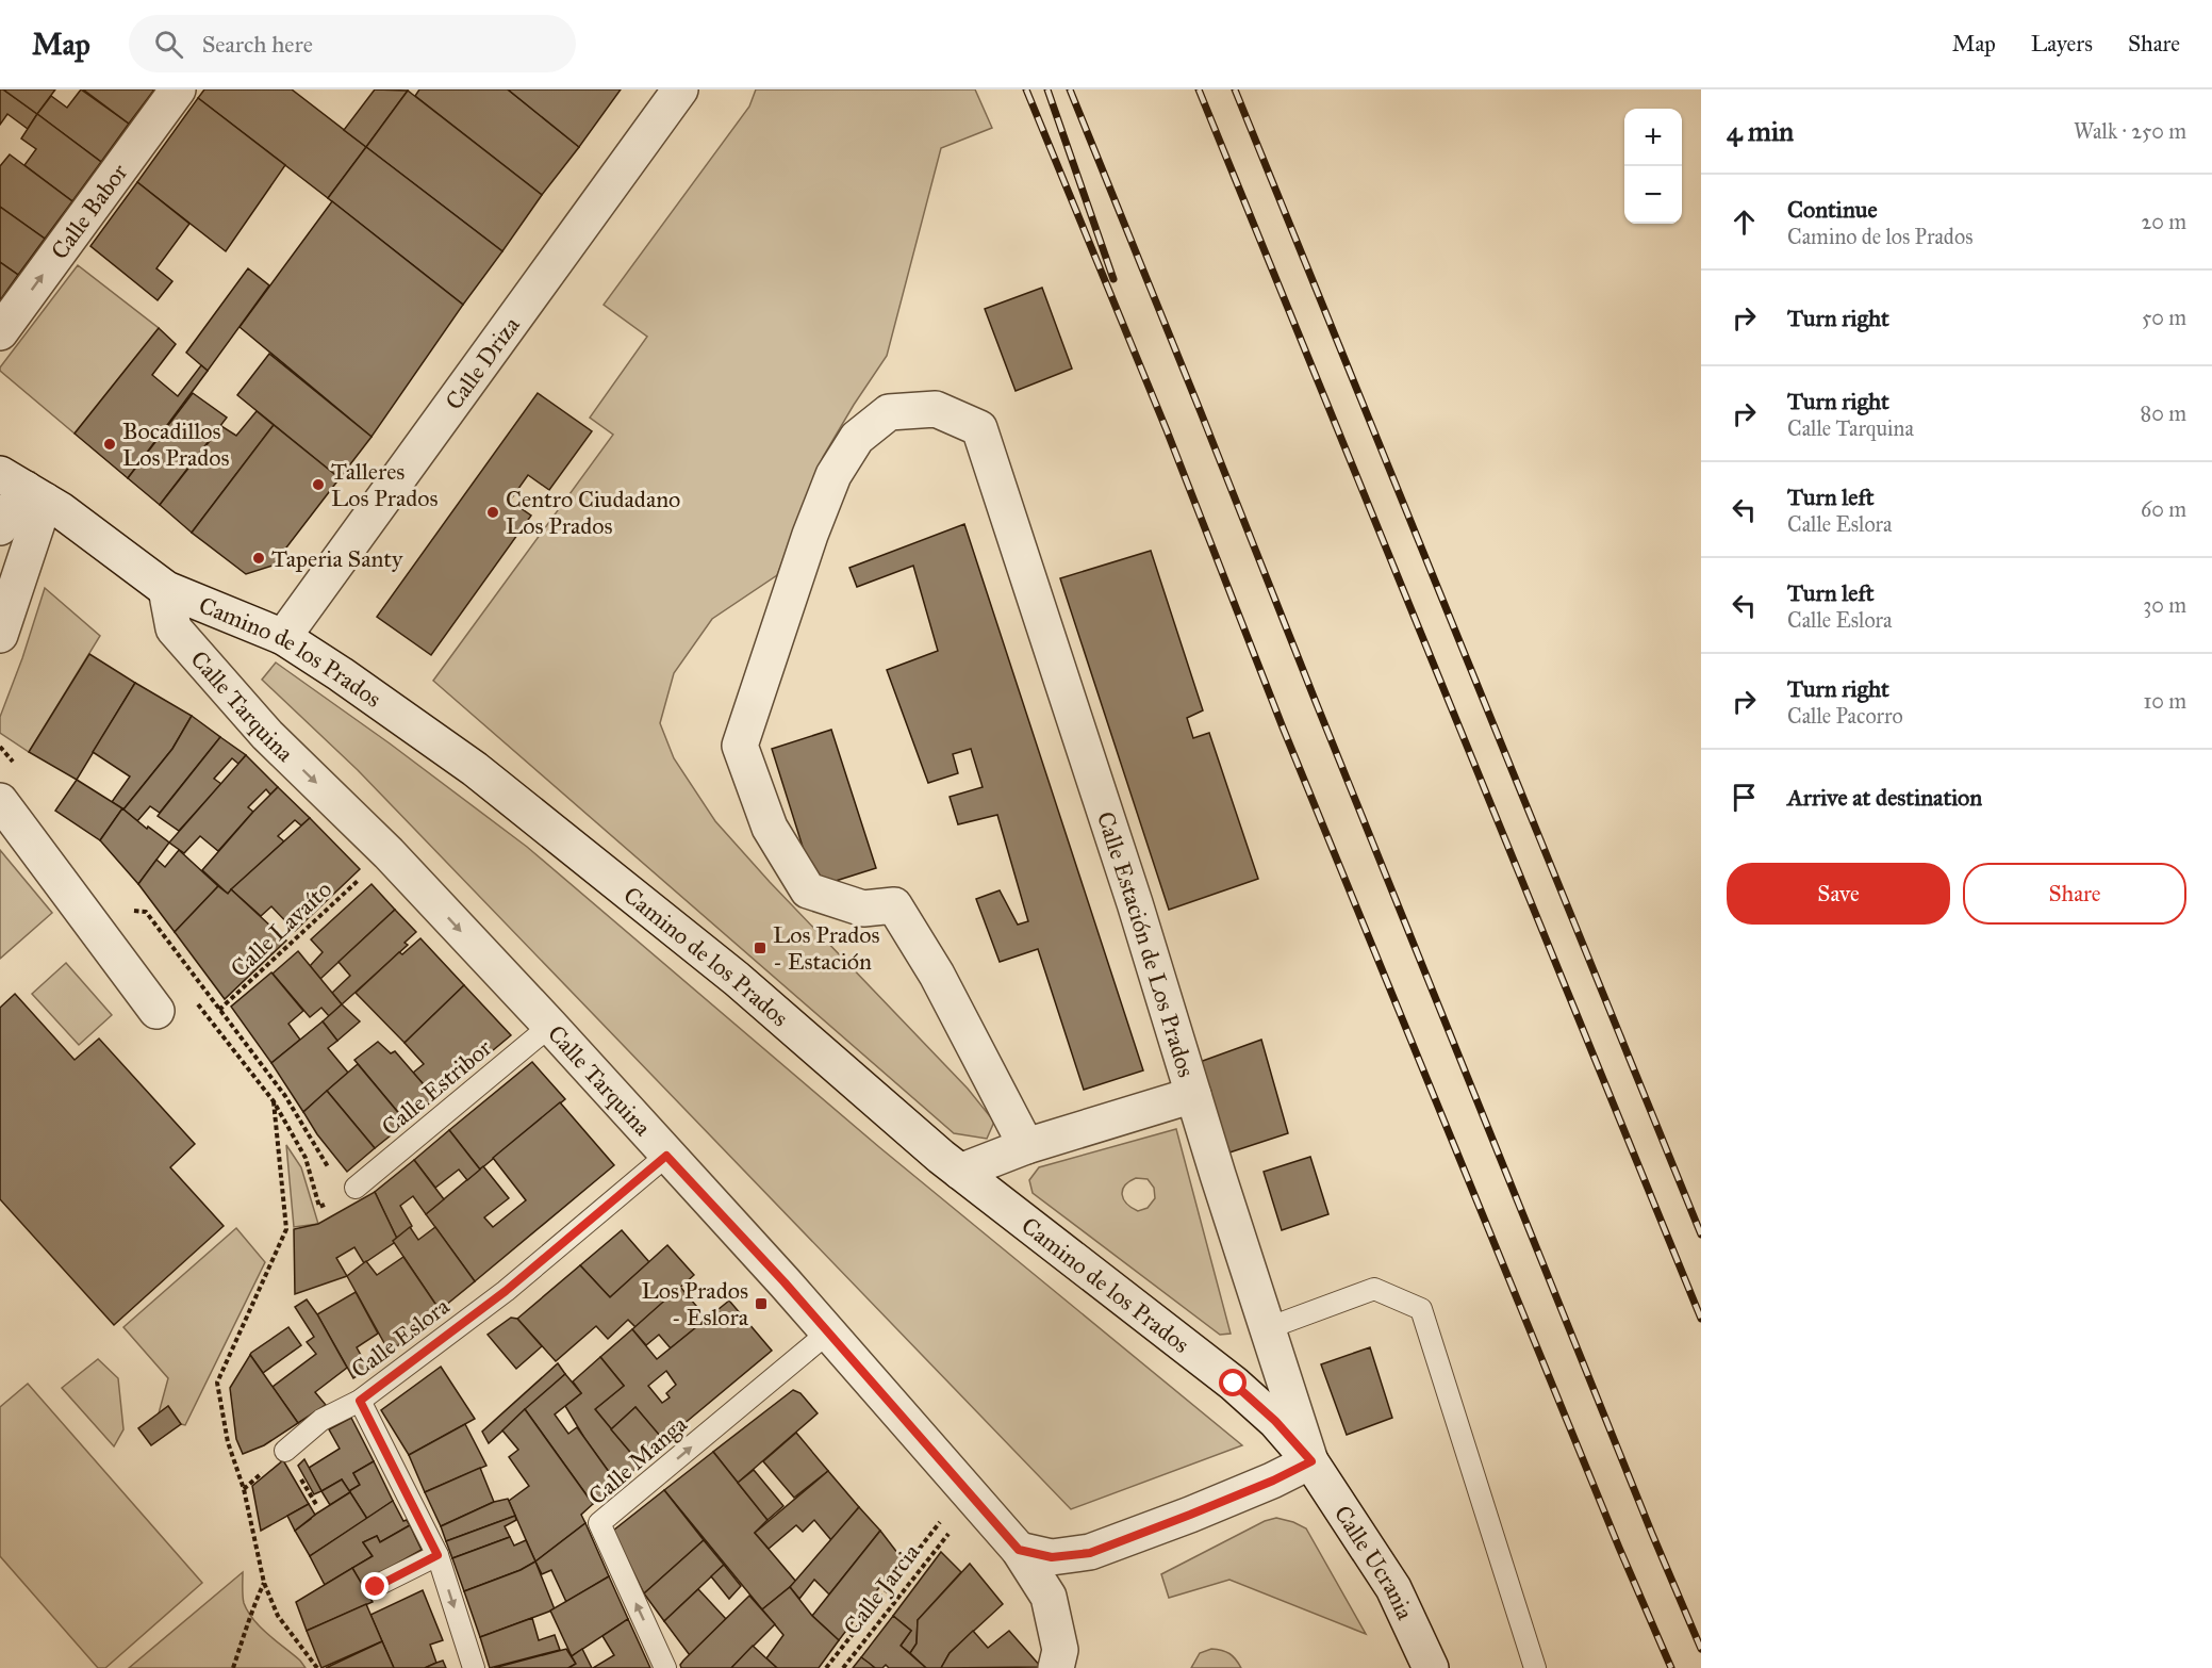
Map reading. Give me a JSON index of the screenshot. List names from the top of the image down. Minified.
{"streets":{"street":["Calle Babor","Calle Driza","Camino de los Prados","Calle Tarquina","Calle Estación de Los Prados","Calle Ucrania"],"lane":["Calle Estribor","Calle Eslora","Calle Manga"],"path":["Calle Lavaíto","Calle Jarcia"]},"crossings":[["Calle Driza","Camino de los Prados"],["Camino de los Prados","Calle Tarquina"],["Camino de los Prados","Calle Estación de Los Prados"],["Camino de los Prados","Calle Ucrania"],["Calle Tarquina","Calle Estribor"],["Calle Tarquina","Calle Eslora"],["Calle Tarquina","Calle Manga"],["Calle Estación de Los Prados","Calle Ucrania"]],"one_way":["Calle Babor","Calle Manga"],"places":{"other":["Bocadillos Los Prados","Talleres Los Prados","Centro Ciudadano Los Prados","Taperia Santy"],"transit":["Los Prados - Estación","Los Prados - Eslora"]},"page":{"header":"Map","search":"Search here","nav":["Map","Layers","Share"],"heading":["4 min","Walk · 250 m"],"map_buttons":["+","−"],"list":[["Continue","Camino de los Prados","20 m"],["Turn right","50 m"],["Turn right","Calle Tarquina","80 m"],["Turn left","Calle Eslora","60 m"],["Turn left","Calle Eslora","30 m"],["Turn right","Calle Pacorro","10 m"],"Arrive at destination"],"buttons":["Save","Share"]}}
